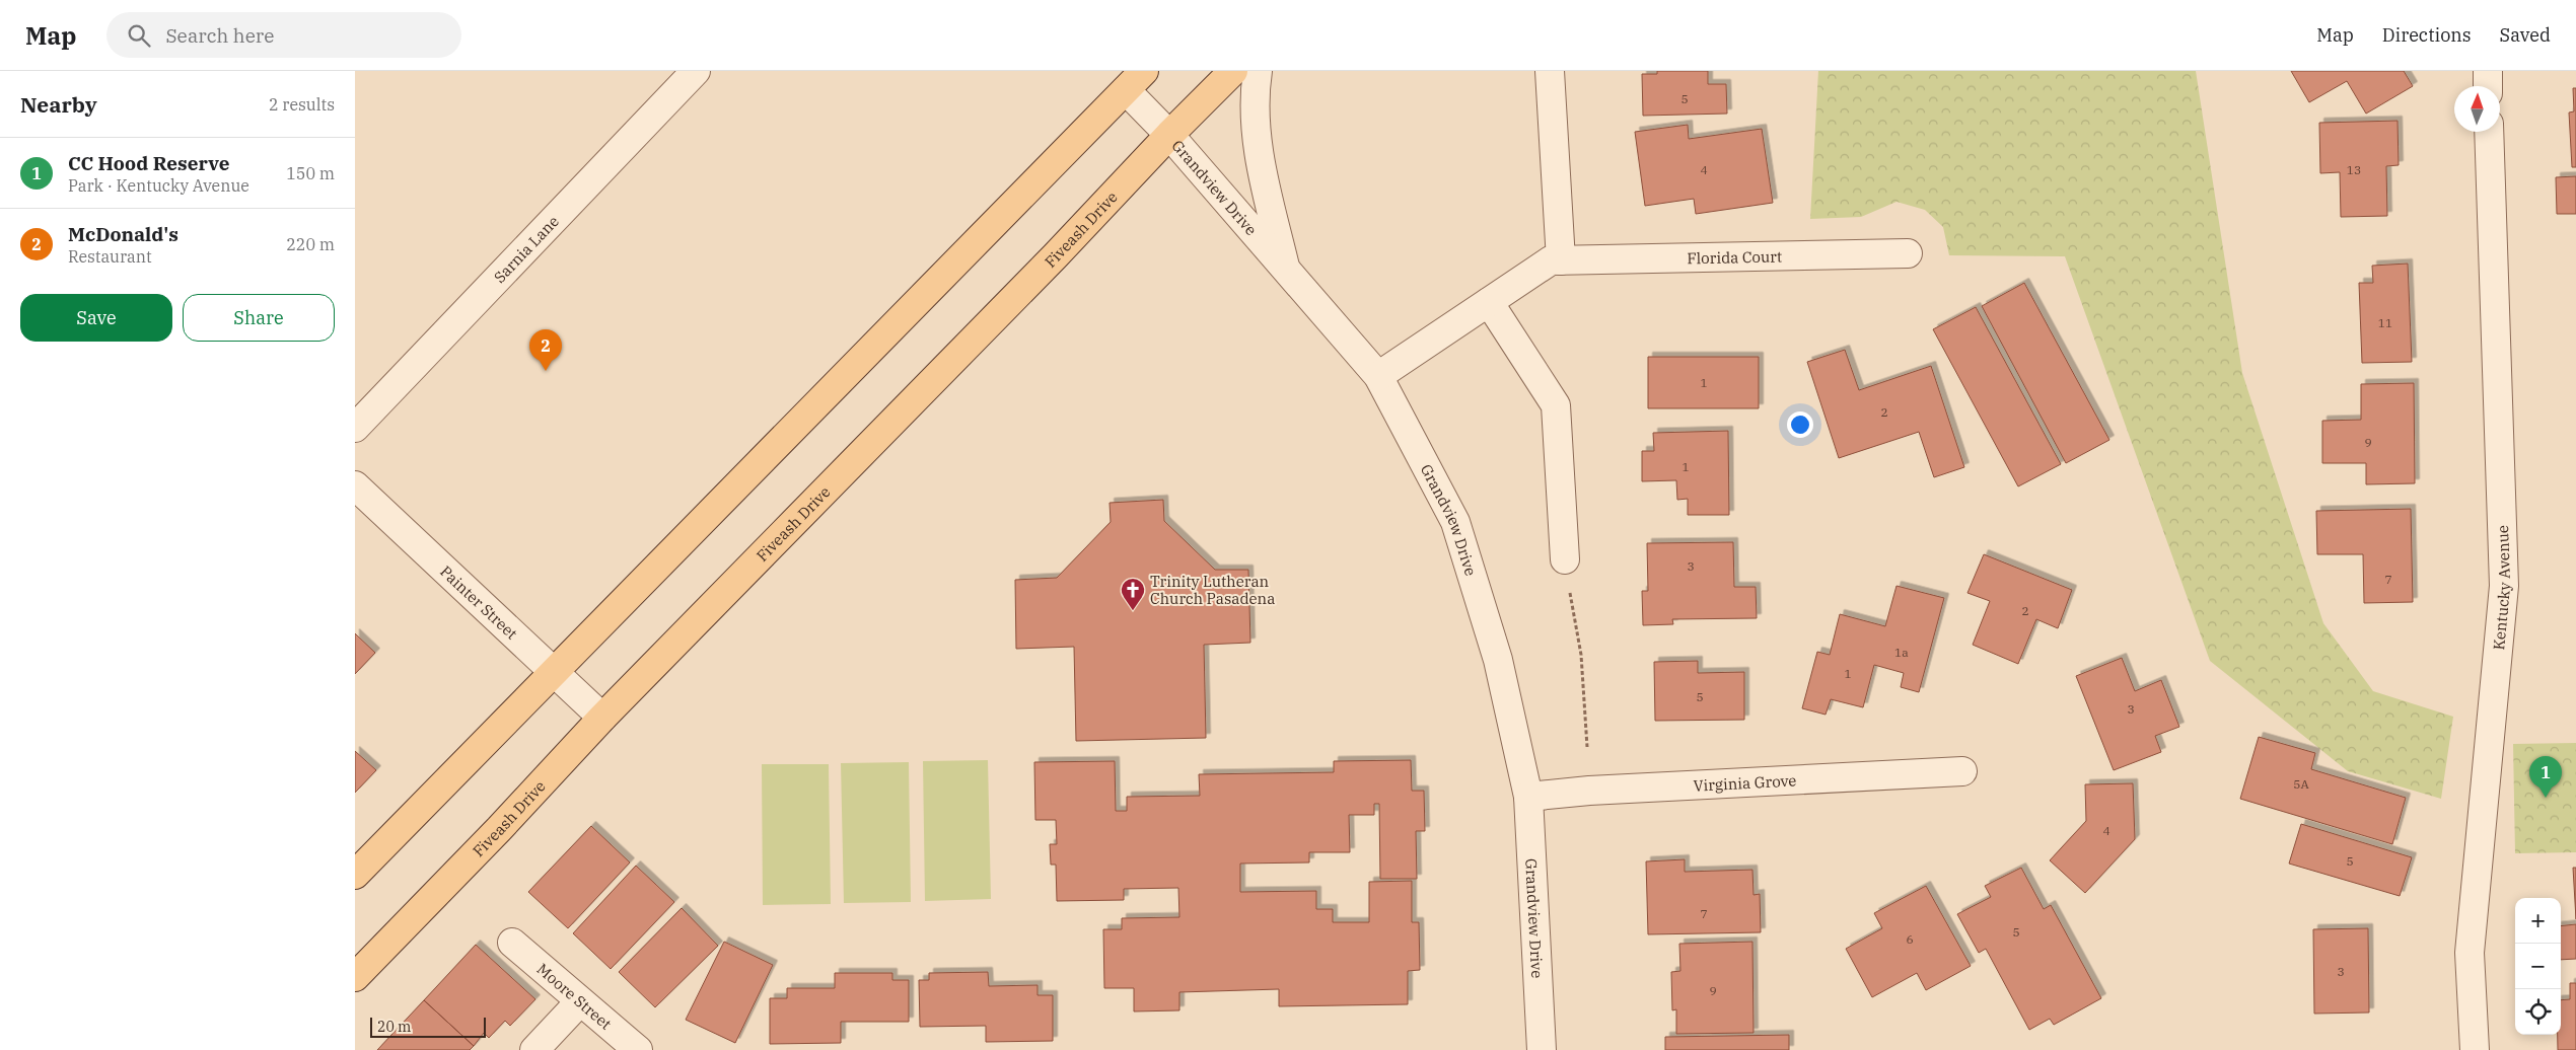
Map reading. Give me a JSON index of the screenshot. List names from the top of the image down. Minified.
{"streets":{"main road":["Fiveash Drive"],"street":["Grandview Drive","Sarnia Lane","Florida Court","Kentucky Avenue","Painter Street","Virginia Grove","Moore Street"]},"crossings":[["Grandview Drive","Fiveash Drive"],["Grandview Drive","Florida Court"],["Grandview Drive","Virginia Grove"],["Fiveash Drive","Painter Street"]],"places":{"church":["Trinity Lutheran Church Pasadena"]},"house_numbers":["5","4","13","11","1","2","9","1","3","7","2","1a","1","5","3","5A","4","5","7","5","6","3","9"],"scale_bar":"20 m","north":"top","page":{"header":"Map","search":"Search here","nav":["Map","Directions","Saved"],"heading":["Nearby","2 results"],"list":[{"mark":"1","name":"CC Hood Reserve","note":"Park · Kentucky Avenue","value":"150 m"},{"mark":"2","name":"McDonald's","note":"Restaurant","value":"220 m"}],"buttons":["Save","Share"],"pins":["2","1"],"map_buttons":["+","−"],"scale":"20 m"}}
